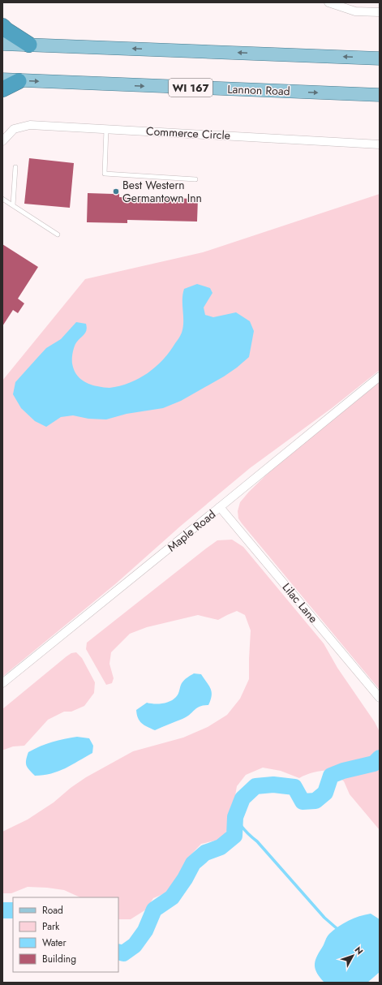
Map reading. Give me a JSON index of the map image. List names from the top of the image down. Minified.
{"streets":{"main road":["WI 167","Lannon Road"],"street":["Commerce Circle","Maple Road","Lilac Lane"]},"crossings":[["Maple Road","Lilac Lane"]],"places":["Best Western Germantown Inn"],"legend":["Road","Park","Water","Building"],"north":"top right"}
